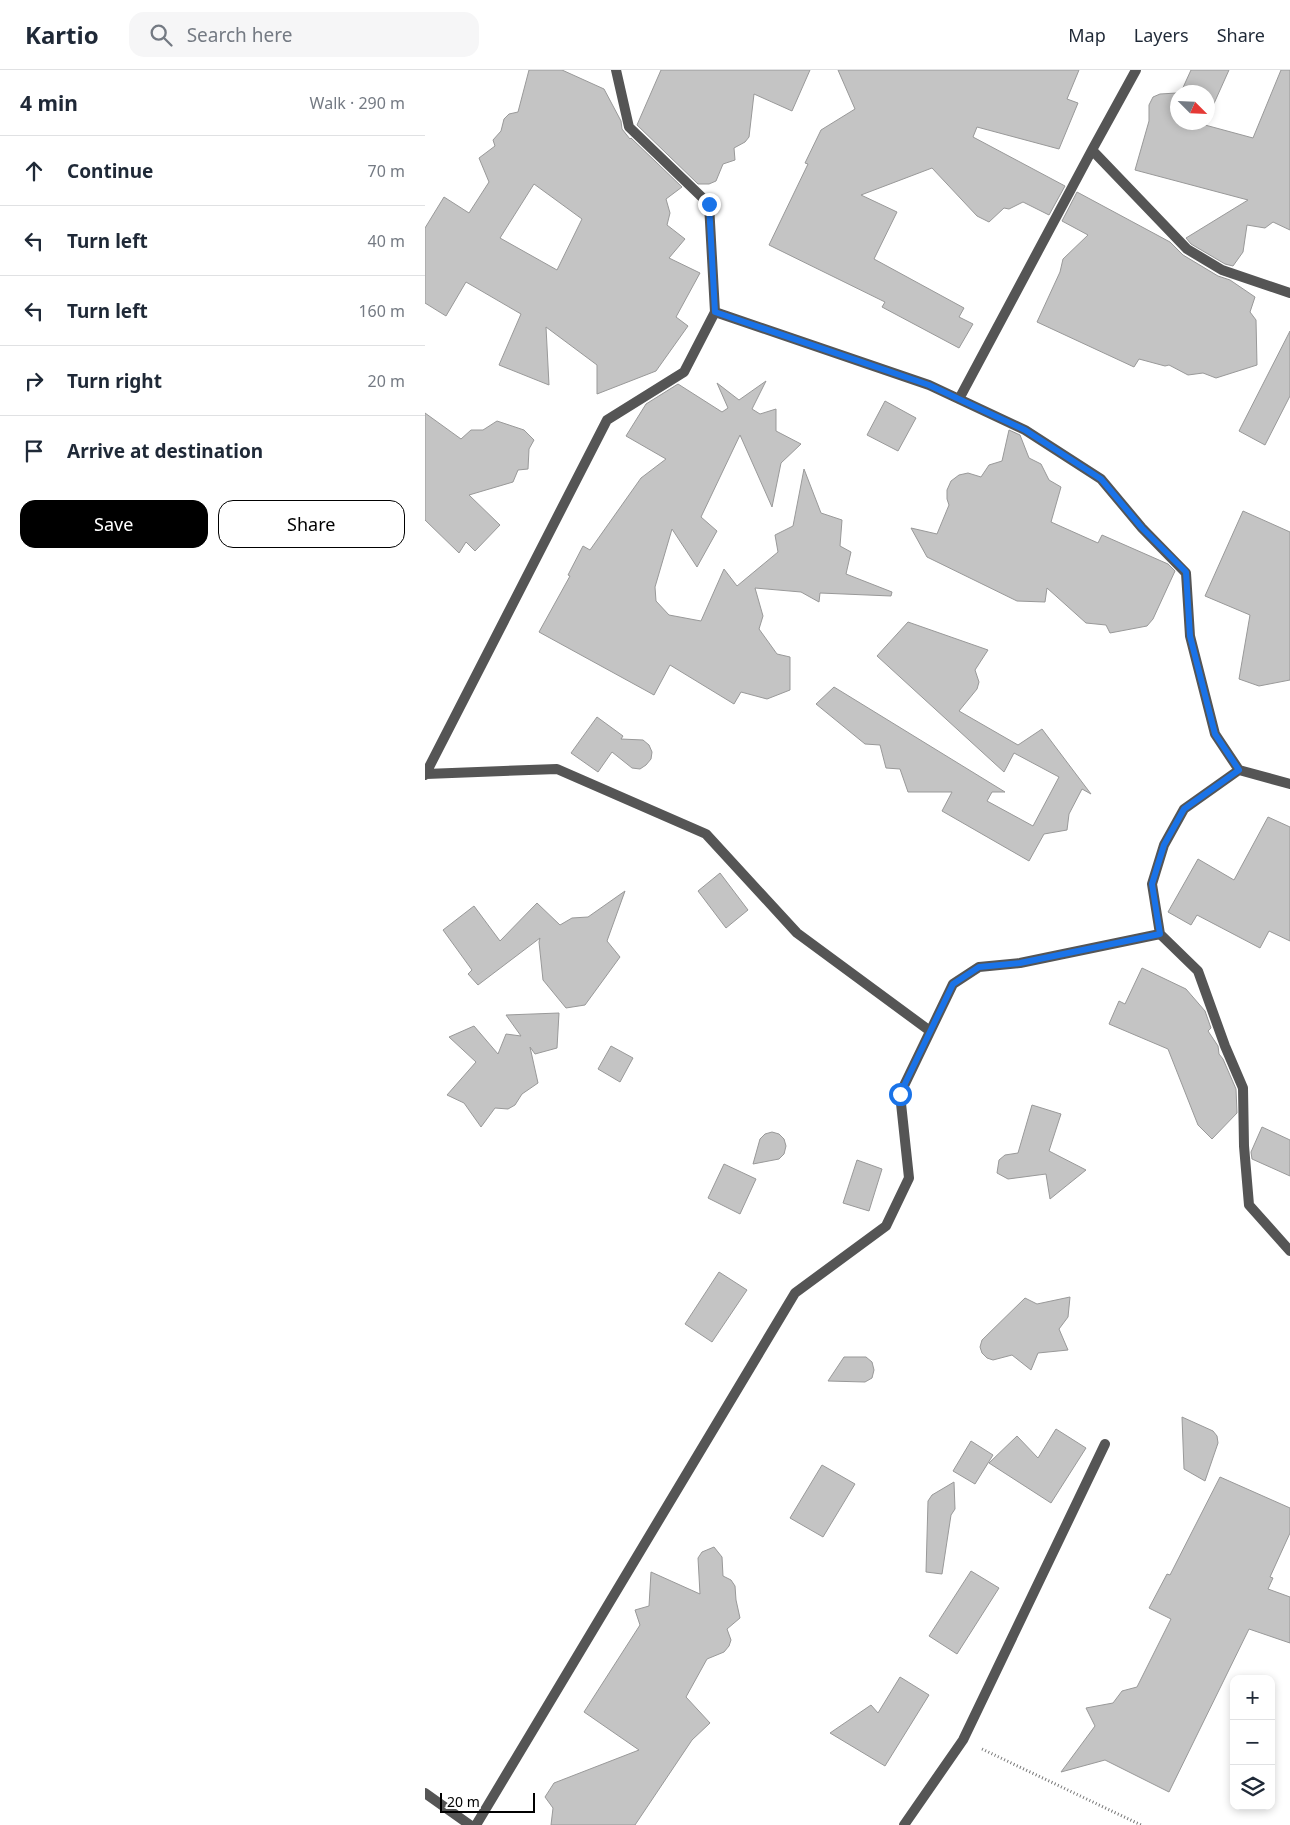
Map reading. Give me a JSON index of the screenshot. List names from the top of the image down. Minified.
{"scale_bar":"20 m","north":"bottom right","page":{"header":"Kartio","search":"Search here","nav":["Map","Layers","Share"],"heading":["4 min","Walk · 290 m"],"list":[["Continue","70 m"],["Turn left","40 m"],["Turn left","160 m"],["Turn right","20 m"],"Arrive at destination"],"buttons":["Save","Share"],"map_buttons":["+","−"],"scale":"20 m"}}
